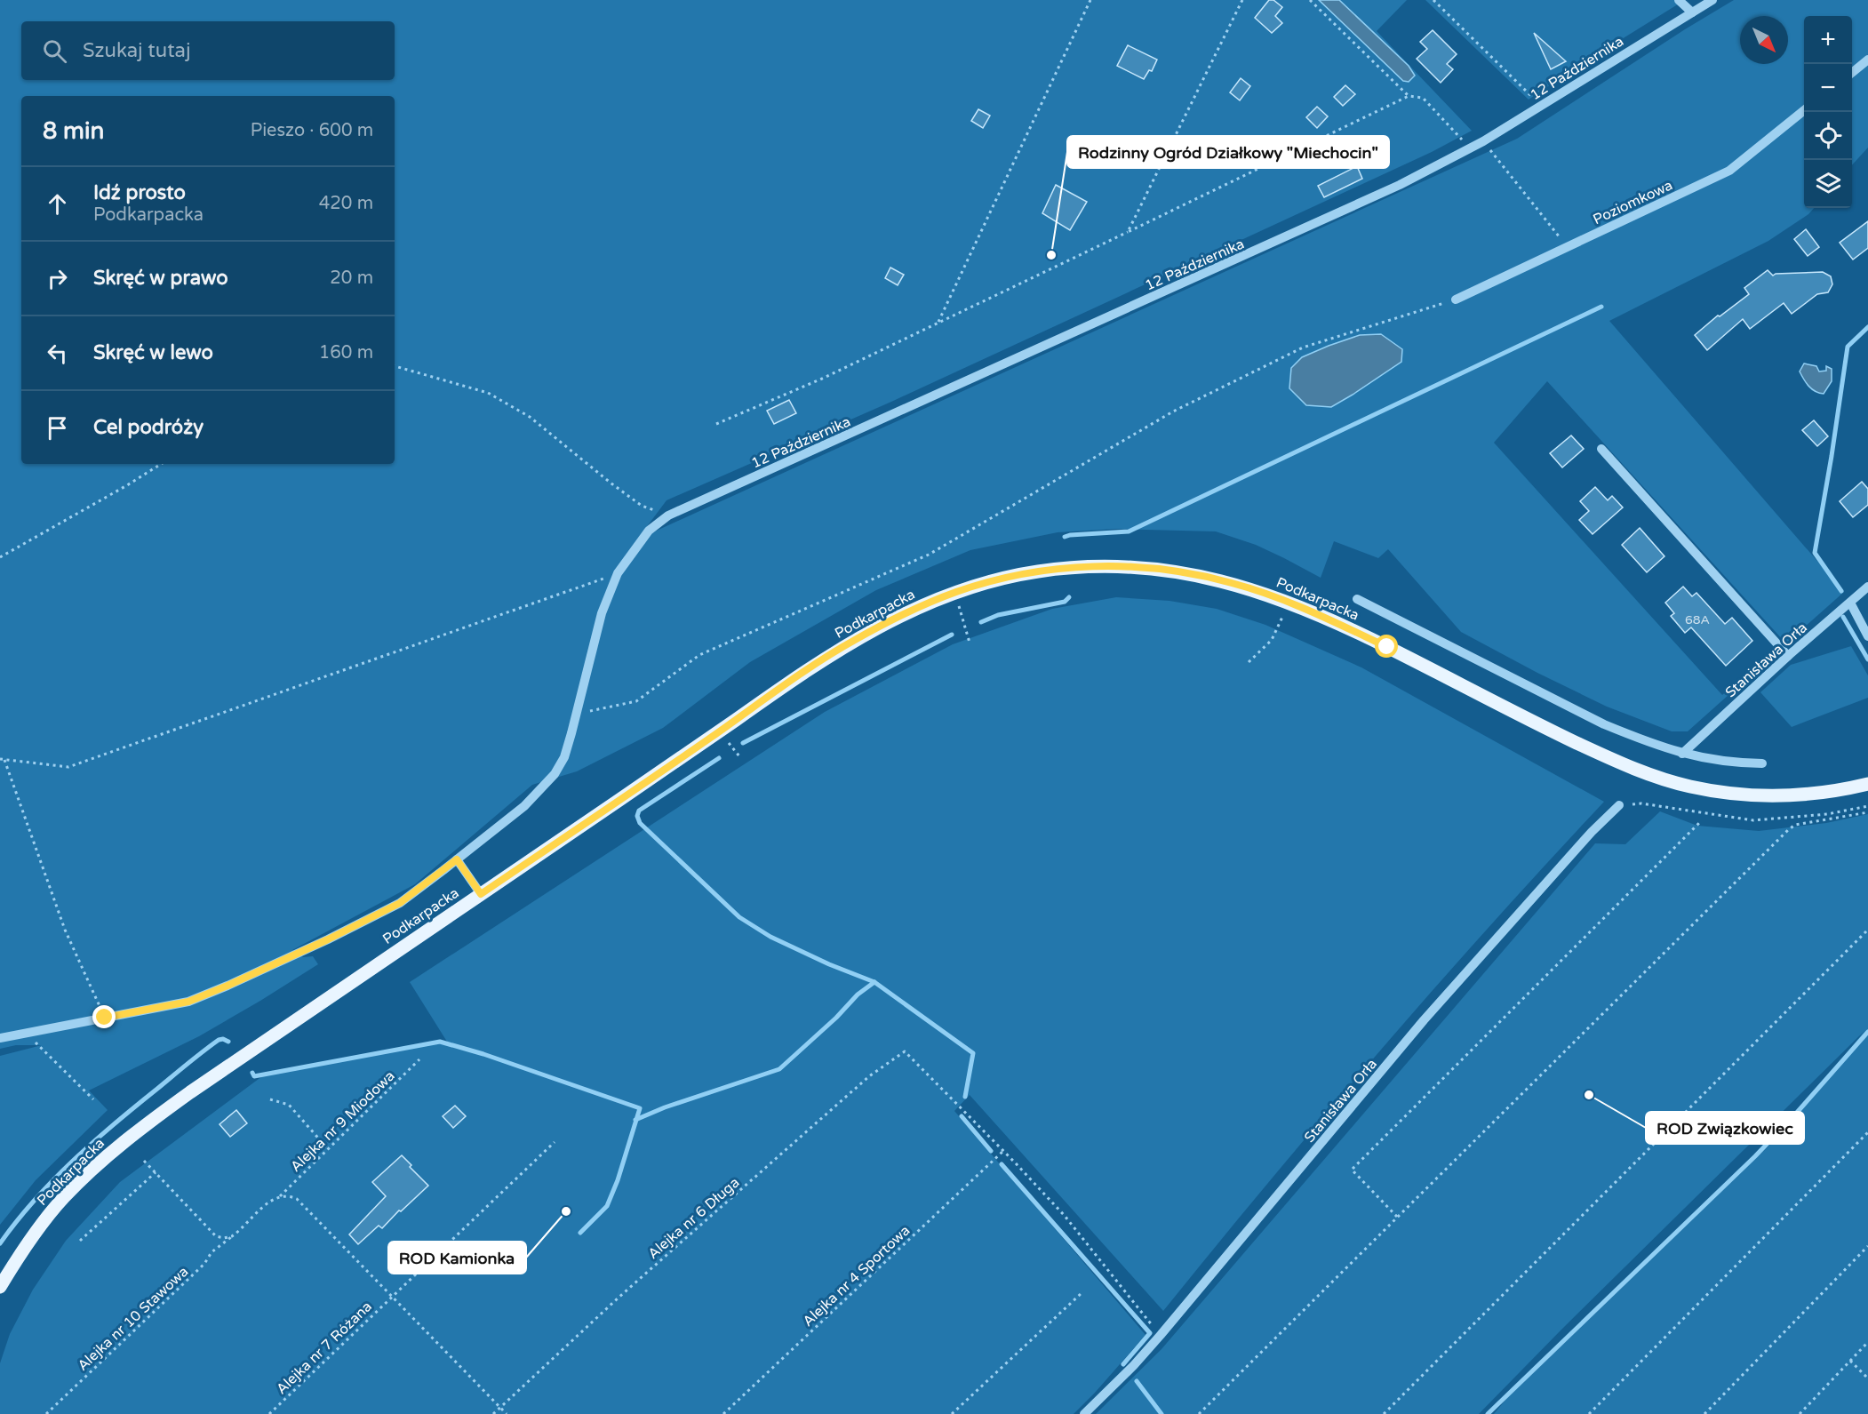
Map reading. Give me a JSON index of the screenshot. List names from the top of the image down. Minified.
{"streets":{"main road":["Podkarpacka"],"street":["12 Października","Poziomkowa","Stanisława Orła"],"path":["Alejka nr 9 Miodowa","Alejka nr 6 Długa","Alejka nr 4 Sportowa","Alejka nr 10 Stawowa","Alejka nr 7 Różana"]},"crossings":[["Alejka nr 9 Miodowa","Alejka nr 10 Stawowa"],["Alejka nr 6 Długa","Alejka nr 4 Sportowa"]],"places":["Rodzinny Ogród Działkowy \"Miechocin\"","ROD Związkowiec","ROD Kamionka"],"house_numbers":["68A"],"north":"bottom right","page":{"map_buttons":["+","−"],"search":"Szukaj tutaj","heading":["8 min","Pieszo · 600 m"],"list":[["Idź prosto","Podkarpacka","420 m"],["Skręć w prawo","20 m"],["Skręć w lewo","160 m"],"Cel podróży"]}}
